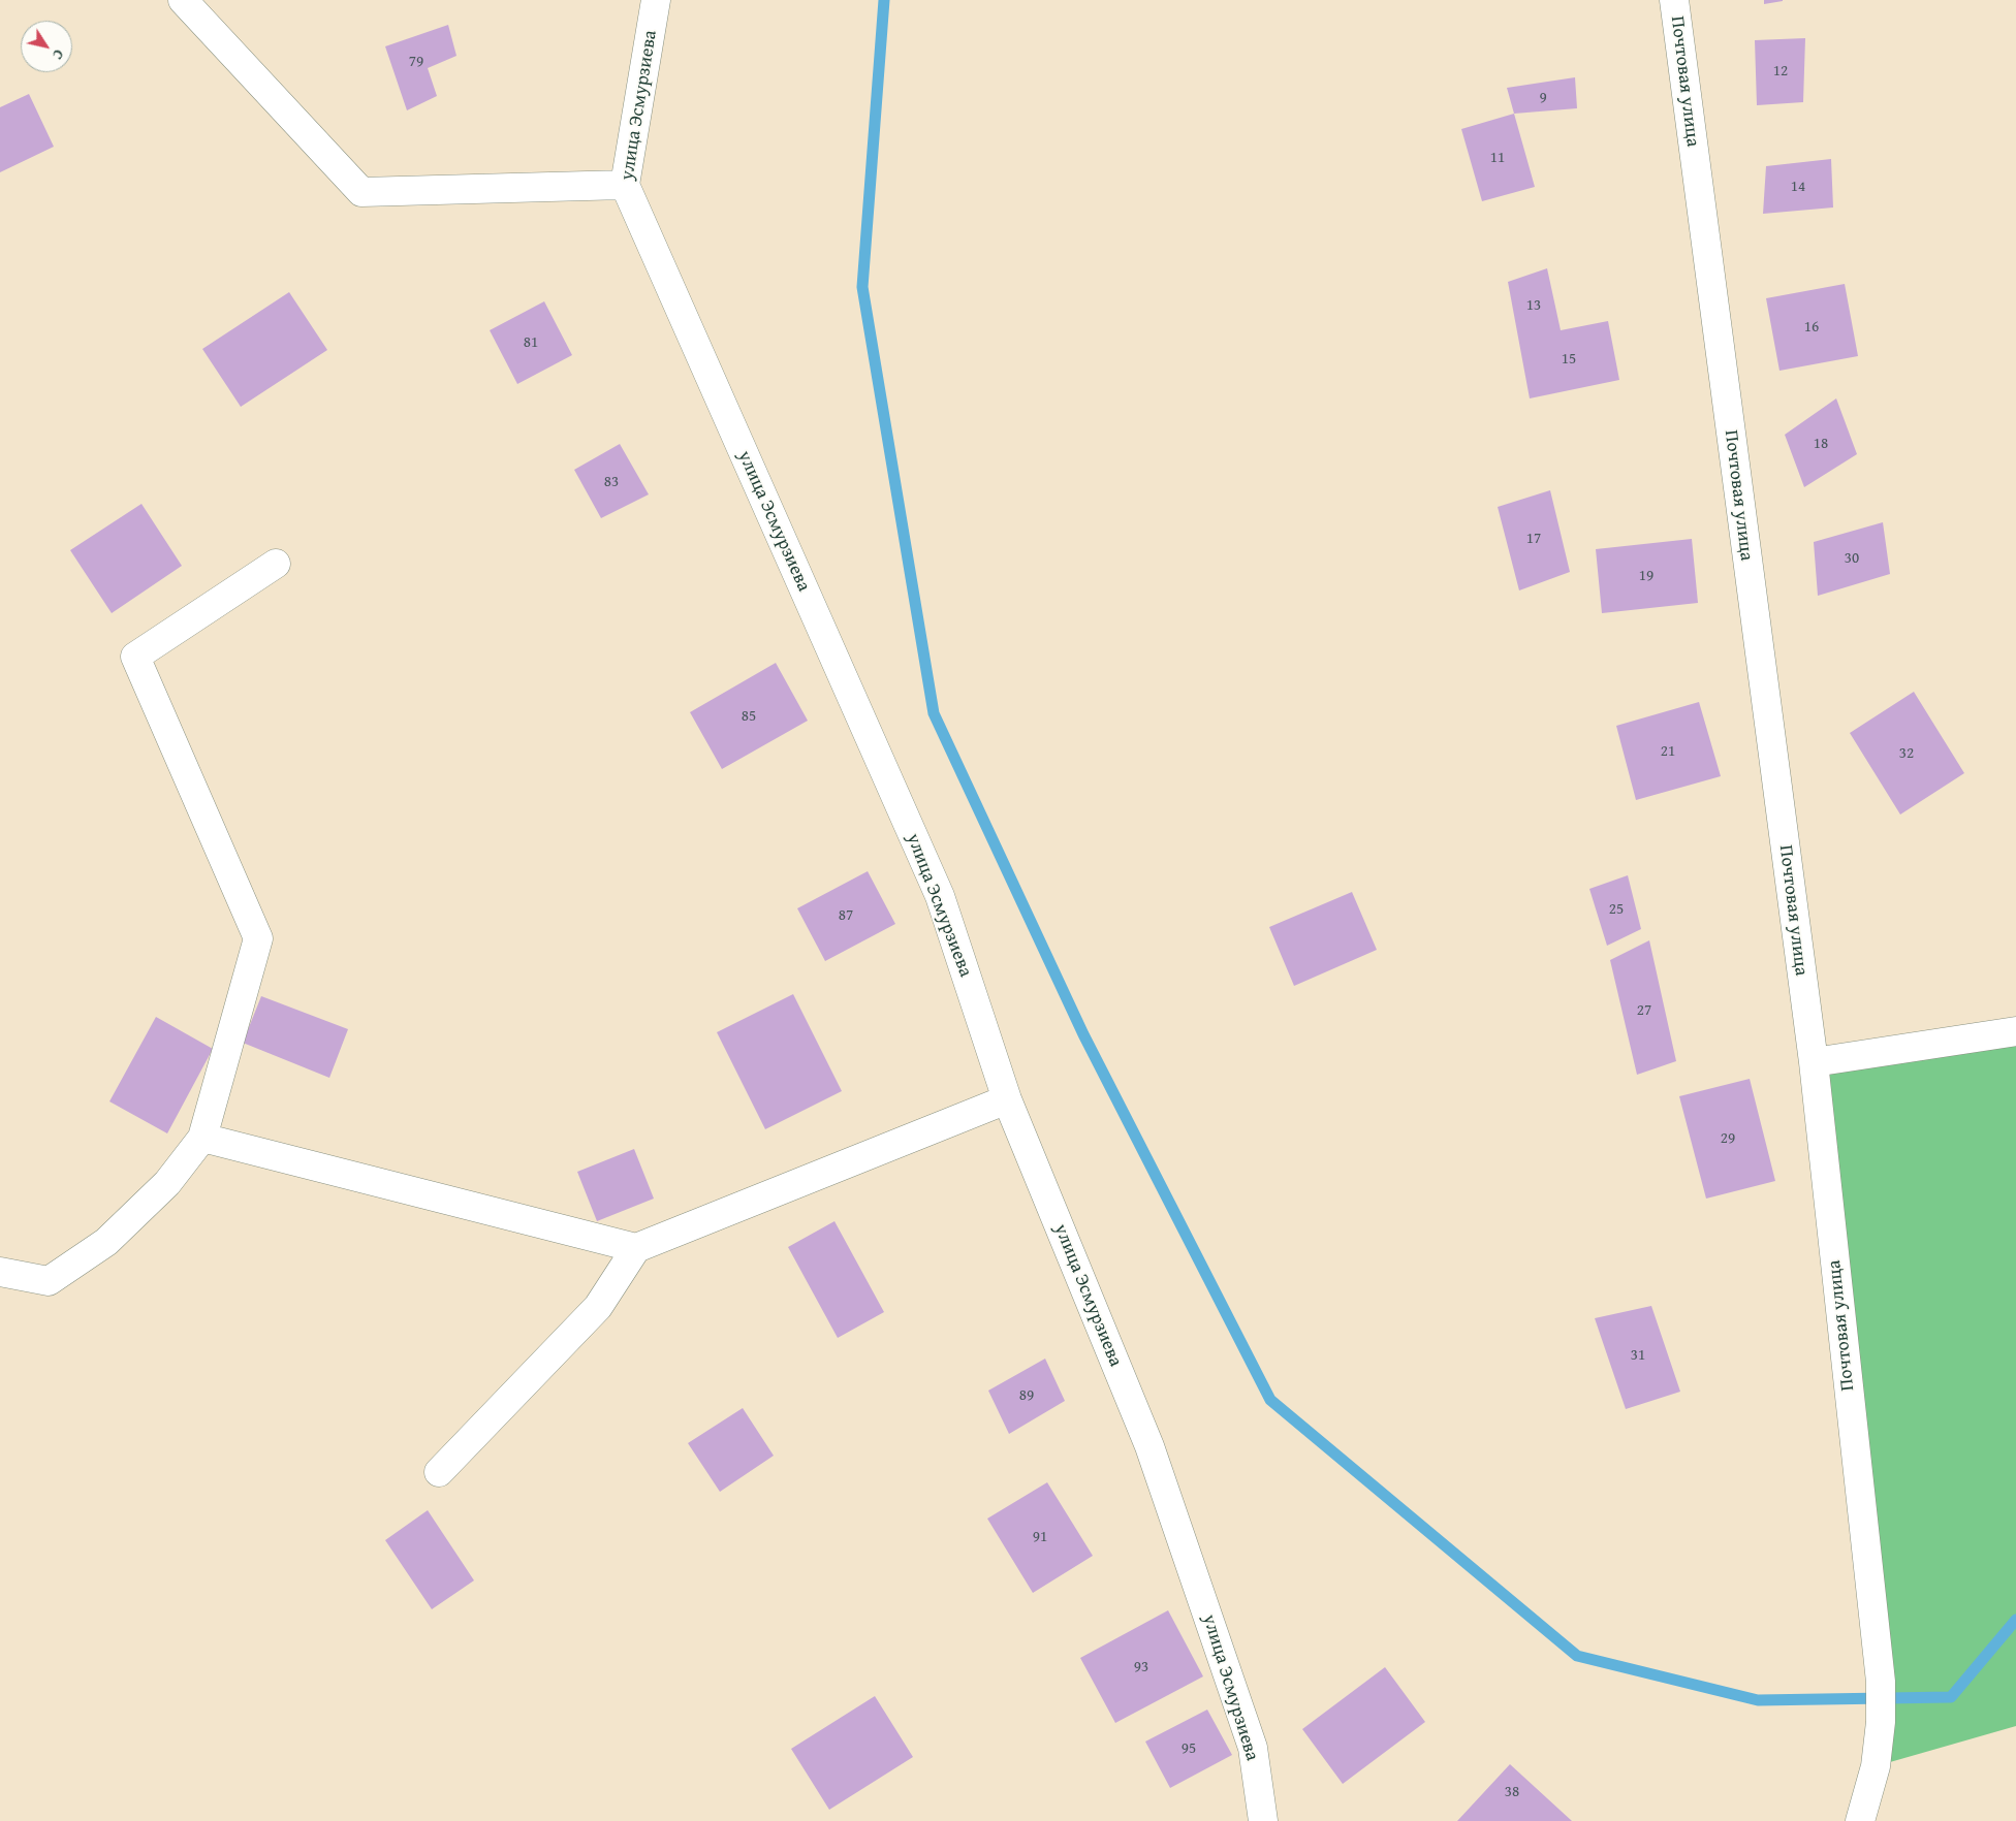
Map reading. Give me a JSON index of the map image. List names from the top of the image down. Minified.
{"streets":{"street":["Почтовая улица","улица Эсмурзиева"]},"house_numbers":["79","12","9","11","14","13","16","81","15","18","83","17","30","19","85","21","32","25","87","27","29","31","89","91","93","95","38"],"north":"bottom right"}
